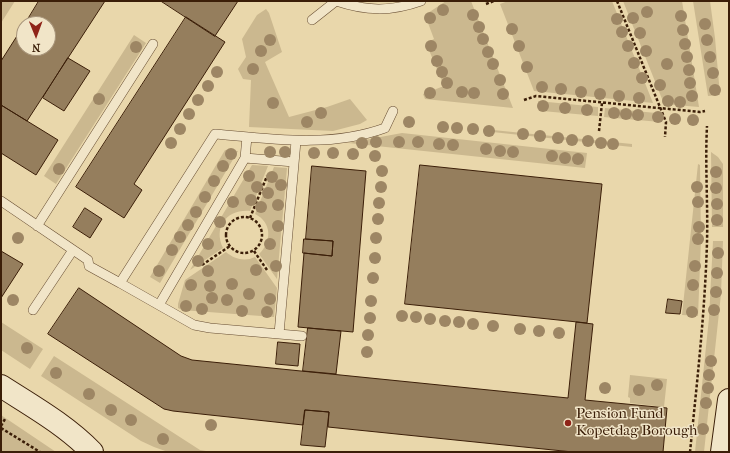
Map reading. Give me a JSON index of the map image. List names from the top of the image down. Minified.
{"places":["Pension Fund Kopetdag Borough"],"north":"bottom"}
